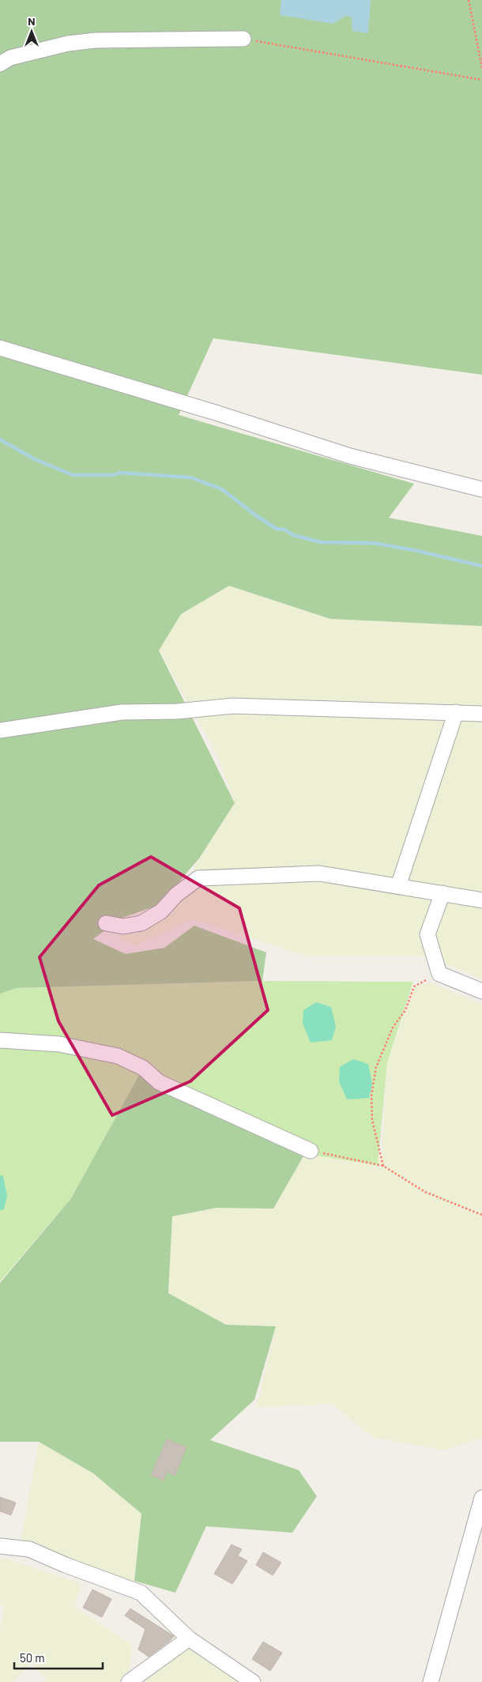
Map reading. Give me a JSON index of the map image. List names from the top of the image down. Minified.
{"scale_bar":"50 m","north":"top"}
